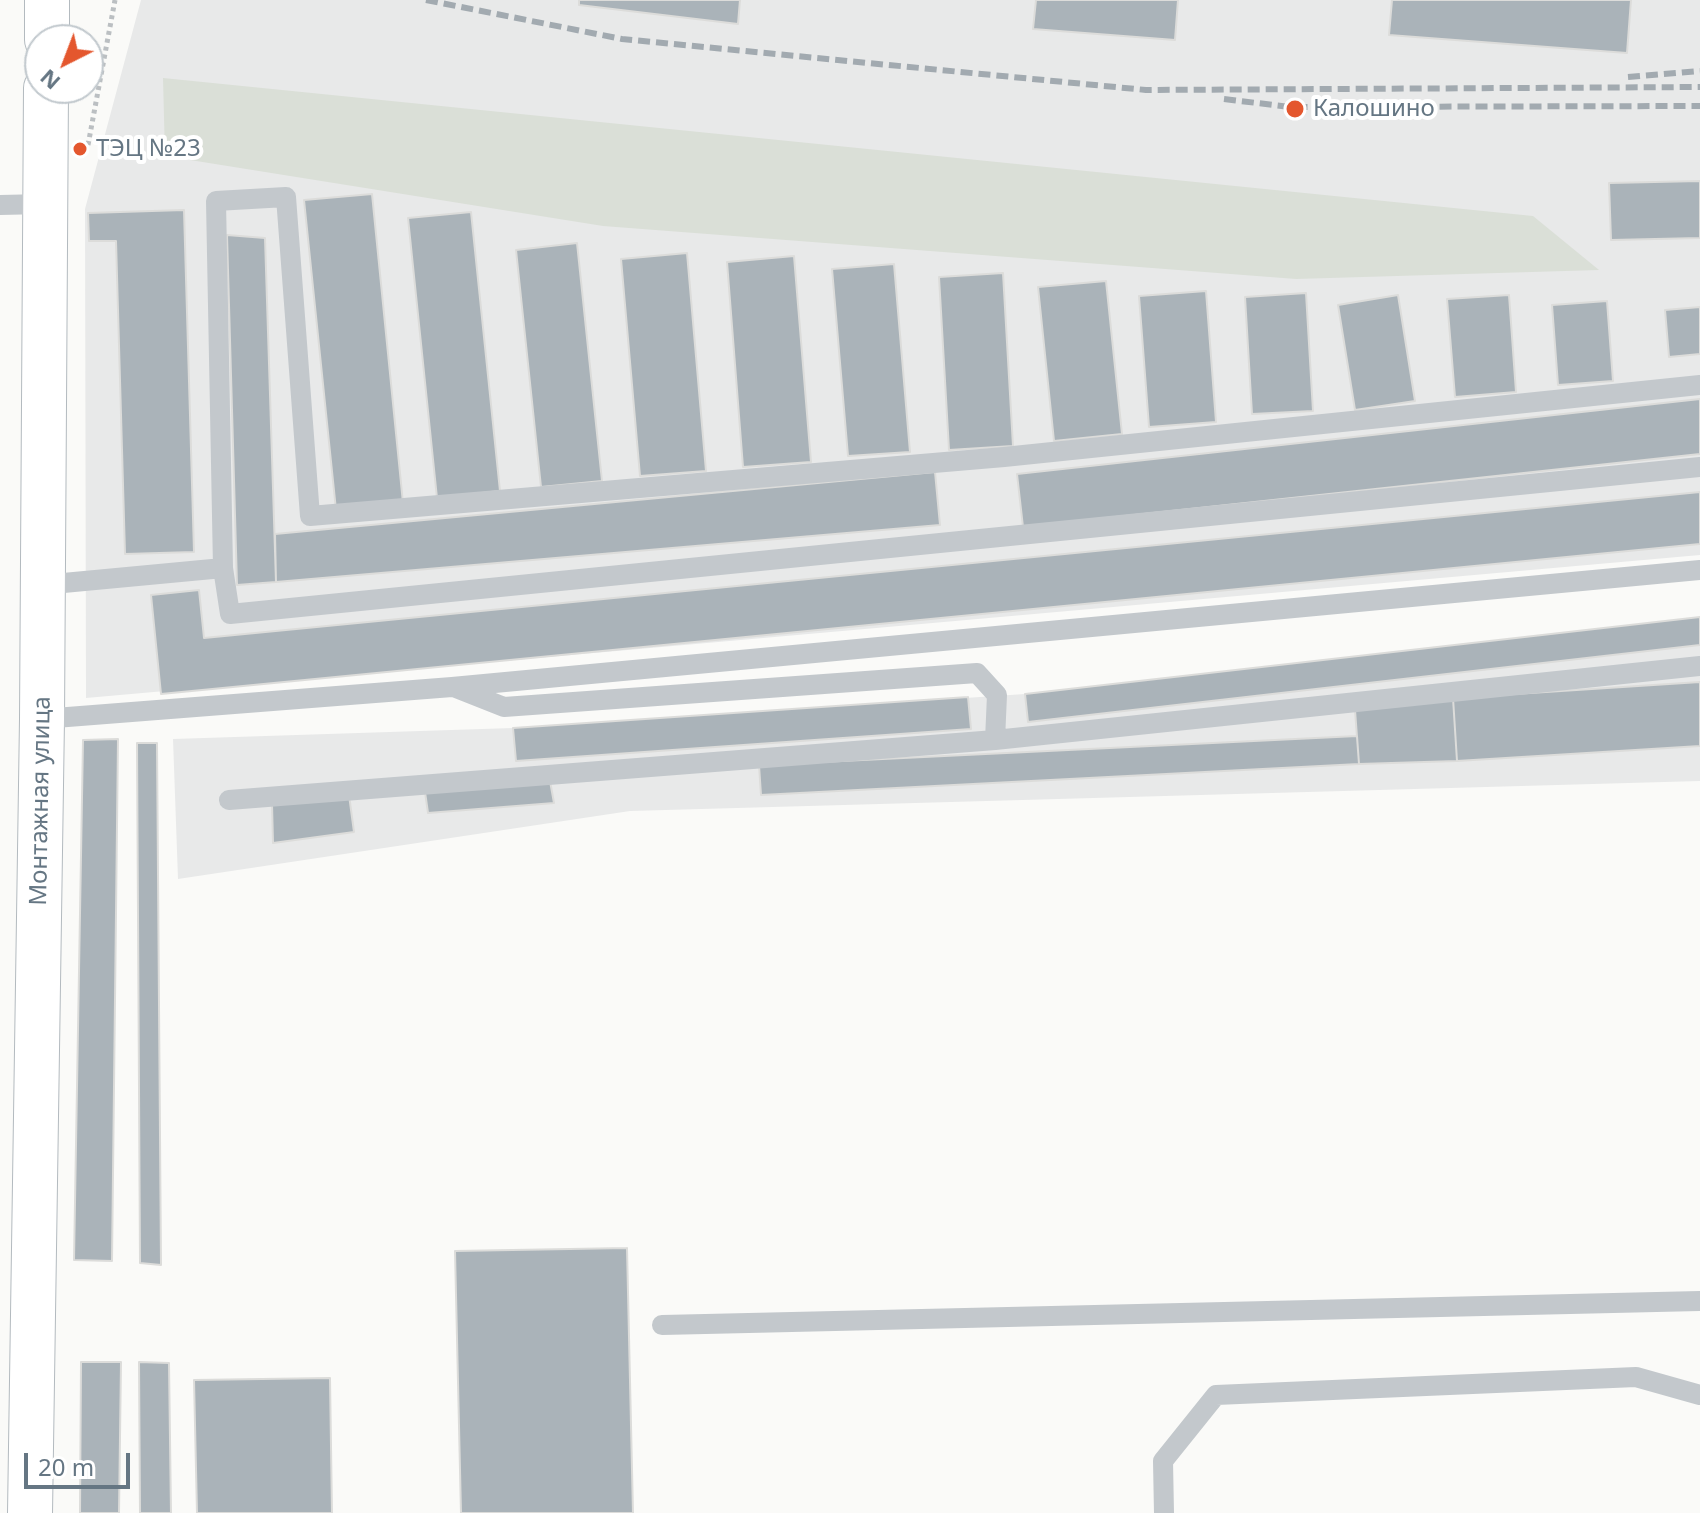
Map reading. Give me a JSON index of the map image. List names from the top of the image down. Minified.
{"streets":{"main road":["Монтажная улица"]},"places":["Калошино","ТЭЦ №23"],"scale_bar":"20 m","north":"bottom left"}
